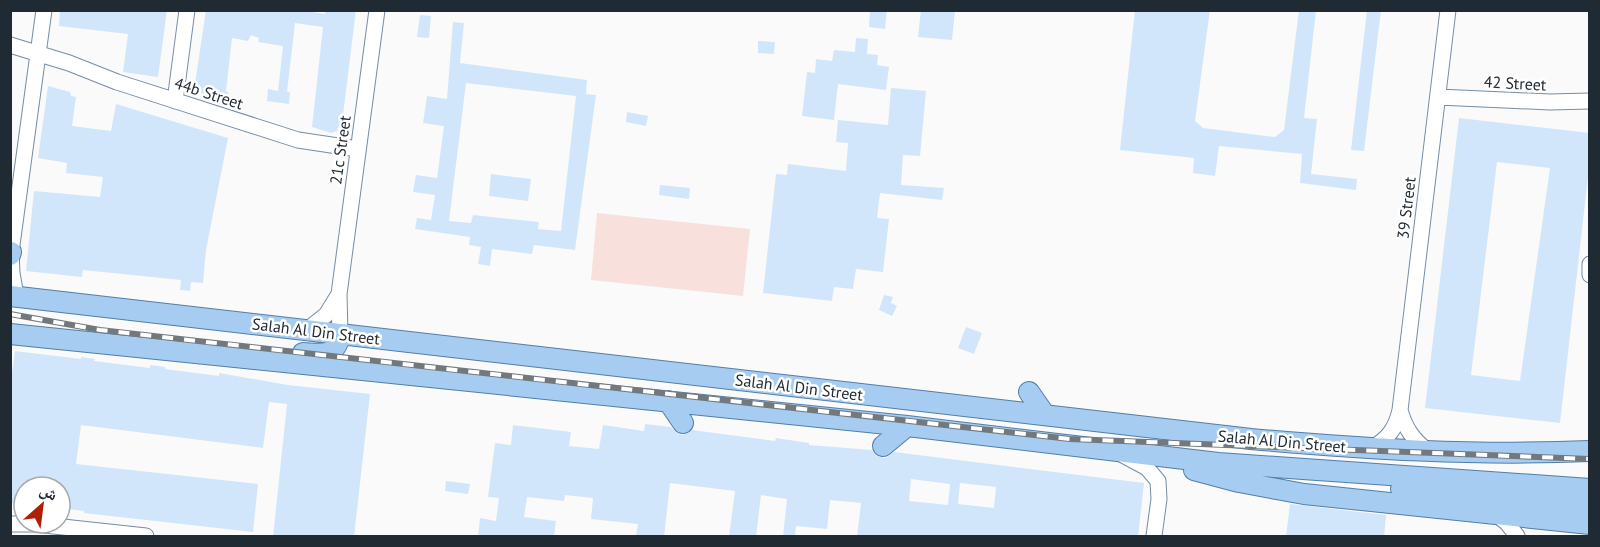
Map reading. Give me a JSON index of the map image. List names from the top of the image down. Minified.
{"streets":{"main road":["Salah Al Din Street"],"street":["42 Street","44b Street","21c Street","39 Street"]},"crossings":[["42 Street","39 Street"],["44b Street","21c Street"],["21c Street","Salah Al Din Street"],["39 Street","Salah Al Din Street"]],"north":"top right"}
